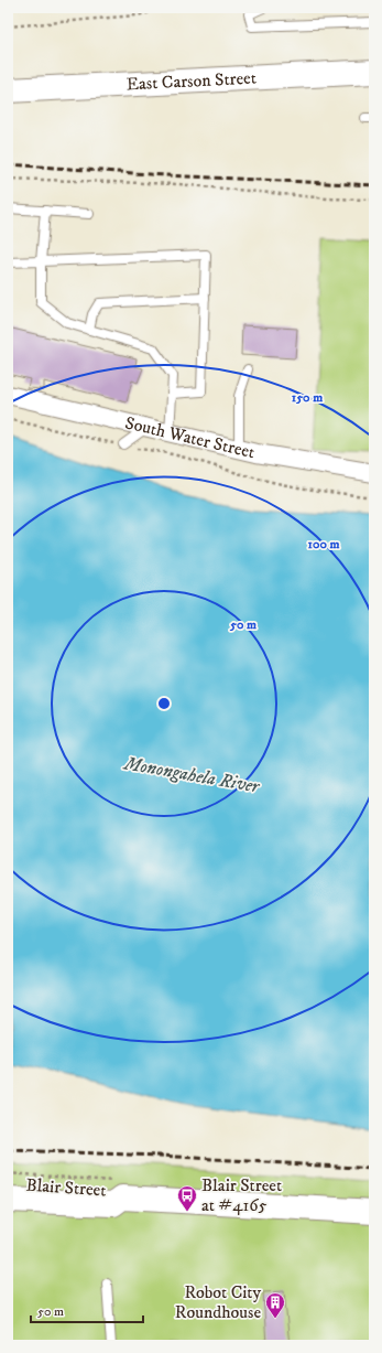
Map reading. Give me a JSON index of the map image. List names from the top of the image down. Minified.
{"streets":{"street":["East Carson Street","South Water Street","Blair Street"]},"water":["Monongahela River"],"places":{"bus stop":["Blair Street at #4165"],"building":["Robot City Roundhouse"]},"scale_bar":"50 m","rings":["150 m","100 m","50 m"]}
